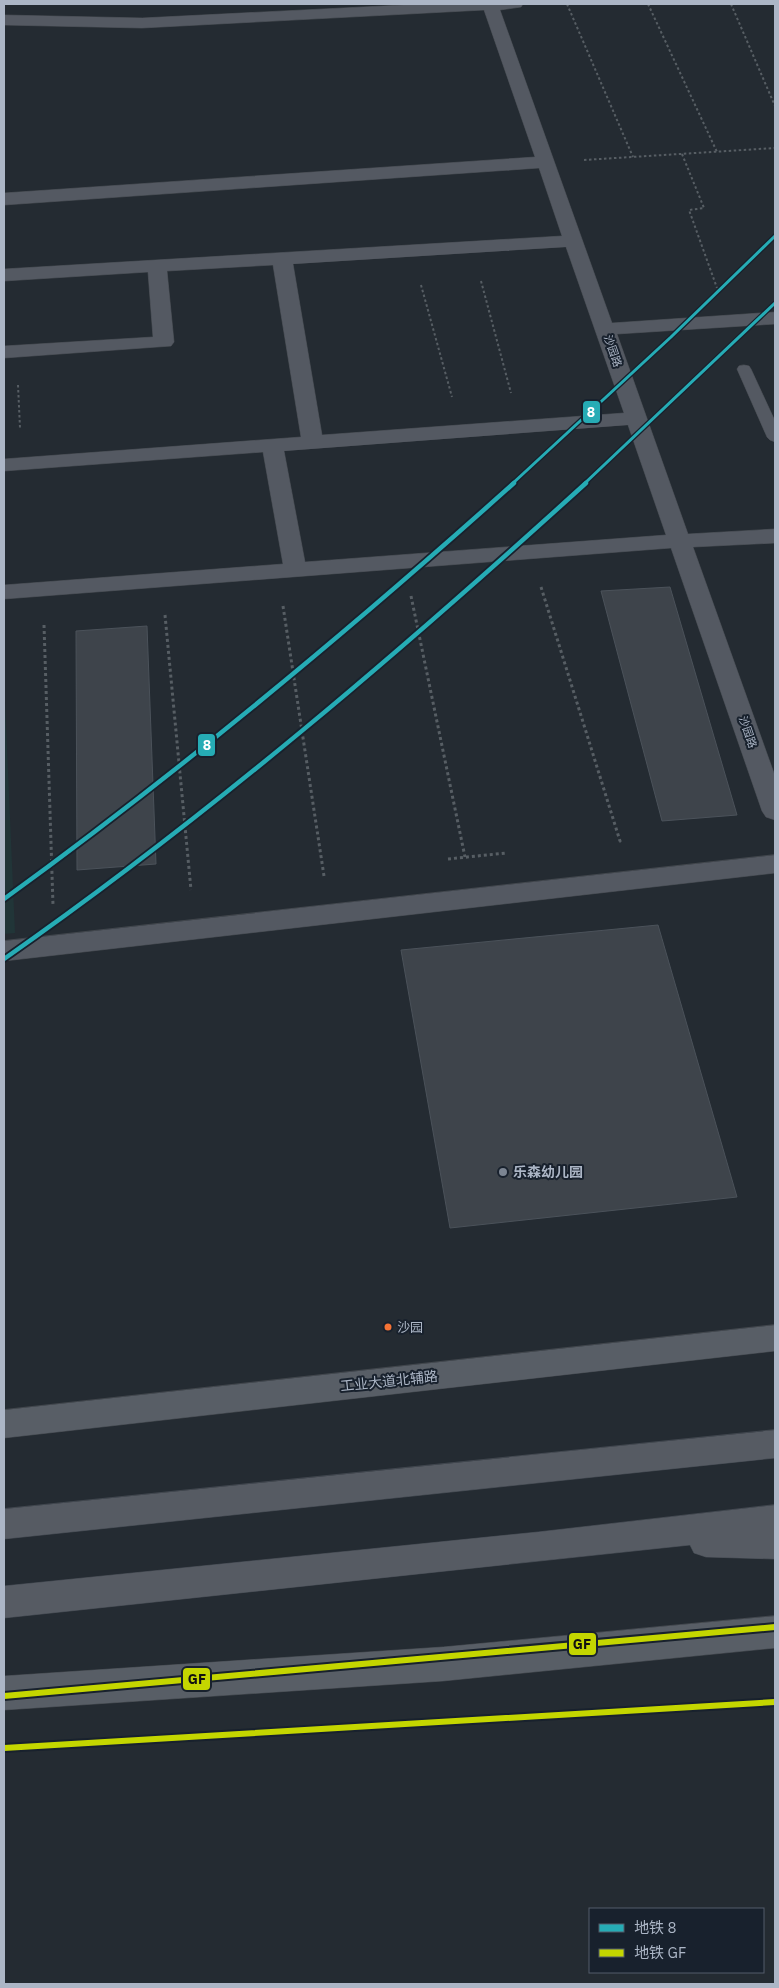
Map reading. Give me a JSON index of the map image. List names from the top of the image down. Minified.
{"streets":{"main road":["工业大道北辅路"],"street":["沙园路"]},"places":["乐森幼儿园","沙园"],"lines":["metro line 8","metro line GF"],"legend":["地铁 8","地铁 GF"]}
